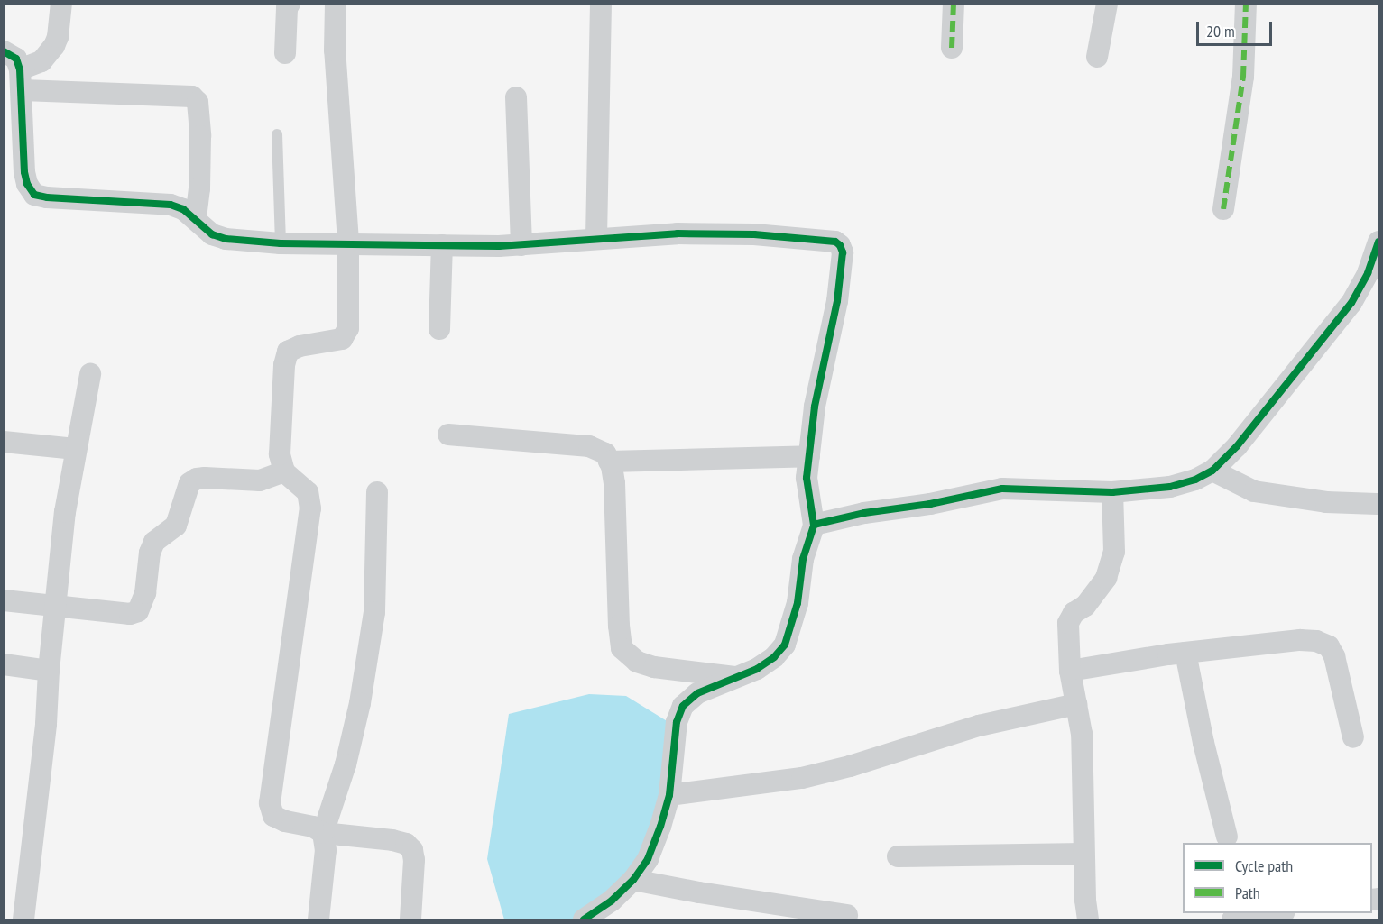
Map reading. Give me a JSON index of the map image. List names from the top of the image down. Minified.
{"legend":["Cycle path","Path"],"scale_bar":"20 m"}
